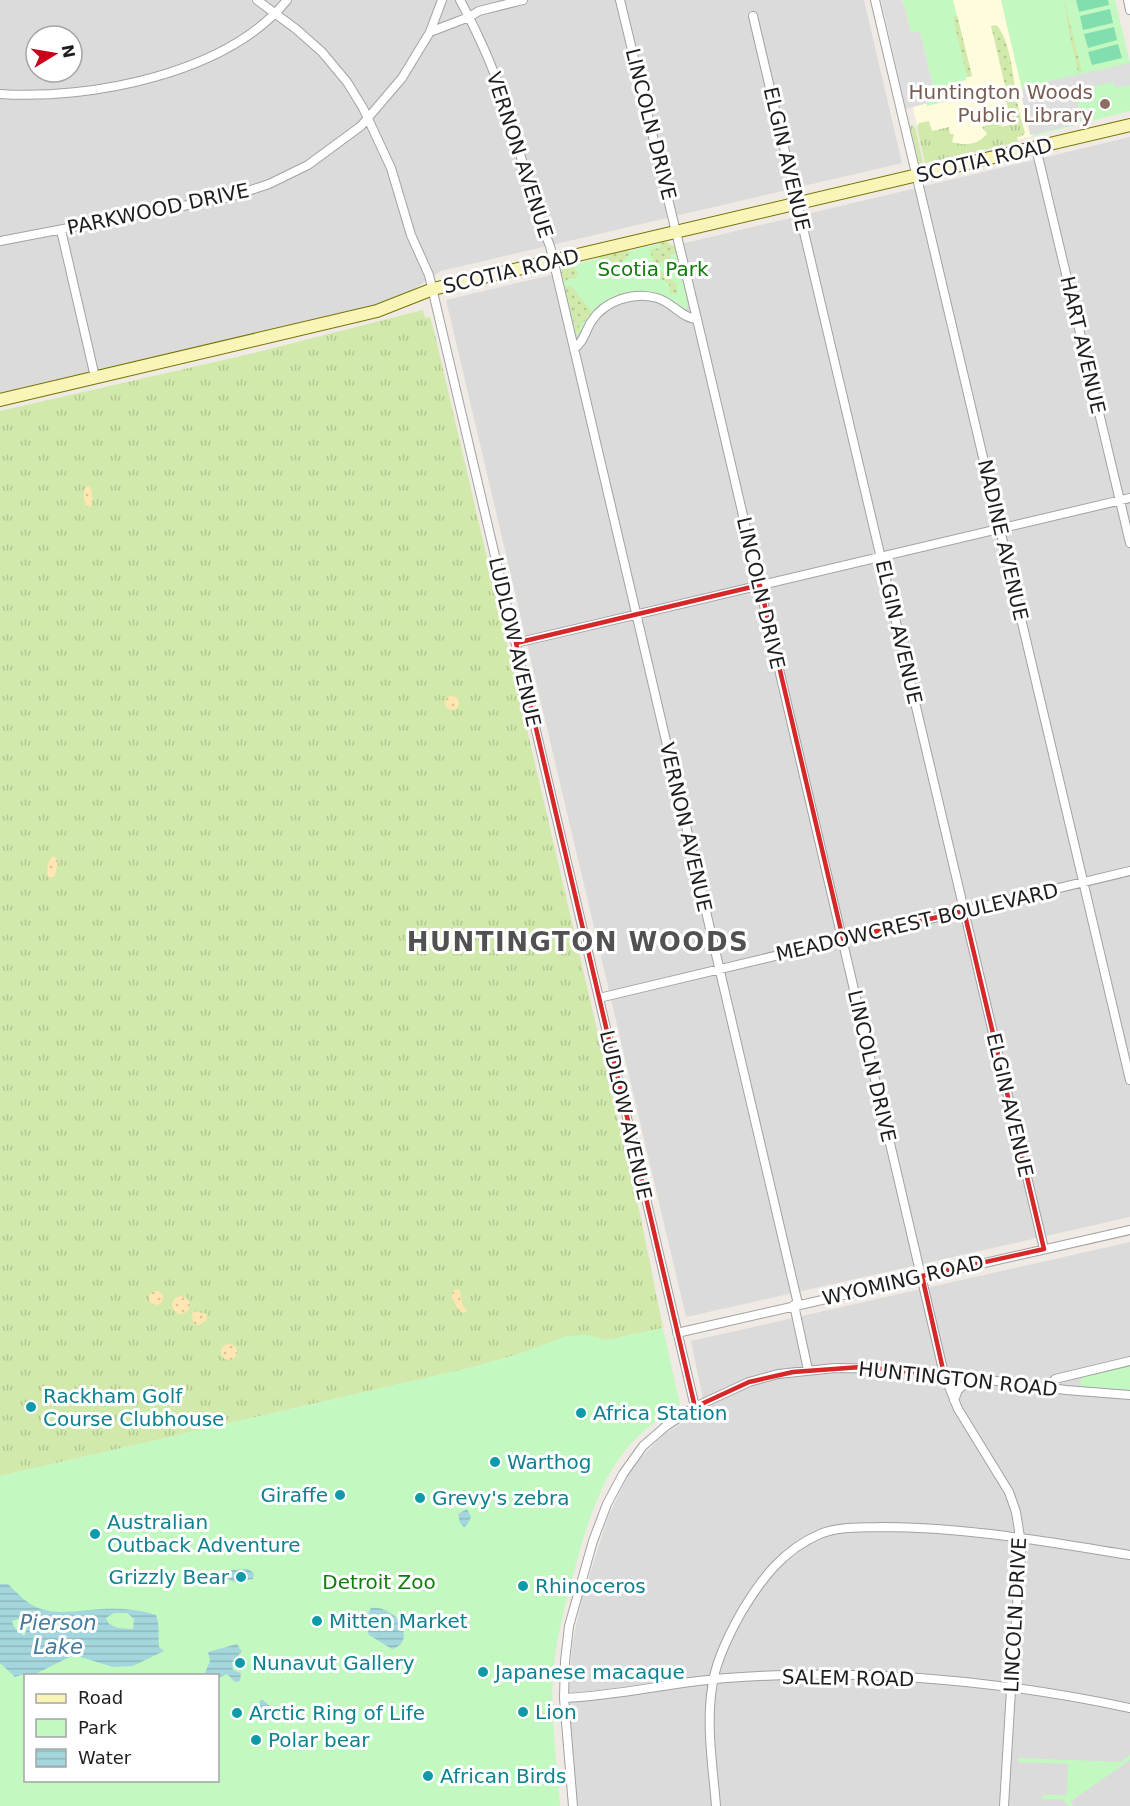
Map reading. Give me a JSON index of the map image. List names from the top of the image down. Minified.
{"streets":{"street":["LINCOLN DRIVE","VERNON AVENUE","ELGIN AVENUE","SCOTIA ROAD","PARKWOOD DRIVE","HART AVENUE","NADINE AVENUE","LUDLOW AVENUE","MEADOWCREST BOULEVARD","WYOMING ROAD","HUNTINGTON ROAD","SALEM ROAD"]},"crossings":[["LINCOLN DRIVE","SCOTIA ROAD"],["LINCOLN DRIVE","MEADOWCREST BOULEVARD"],["LINCOLN DRIVE","WYOMING ROAD"],["LINCOLN DRIVE","HUNTINGTON ROAD"],["LINCOLN DRIVE","SALEM ROAD"],["VERNON AVENUE","SCOTIA ROAD"],["VERNON AVENUE","MEADOWCREST BOULEVARD"],["VERNON AVENUE","WYOMING ROAD"],["VERNON AVENUE","HUNTINGTON ROAD"],["ELGIN AVENUE","SCOTIA ROAD"],["ELGIN AVENUE","MEADOWCREST BOULEVARD"],["ELGIN AVENUE","WYOMING ROAD"],["SCOTIA ROAD","HART AVENUE"],["SCOTIA ROAD","NADINE AVENUE"],["SCOTIA ROAD","LUDLOW AVENUE"],["PARKWOOD DRIVE","LUDLOW AVENUE"],["NADINE AVENUE","MEADOWCREST BOULEVARD"],["LUDLOW AVENUE","MEADOWCREST BOULEVARD"],["LUDLOW AVENUE","WYOMING ROAD"],["LUDLOW AVENUE","HUNTINGTON ROAD"],["HUNTINGTON ROAD","SALEM ROAD"]],"districts":["HUNTINGTON WOODS"],"water":["Pierson Lake"],"parks":["Scotia Park","Detroit Zoo"],"places":["Huntington Woods Public Library","Rackham Golf Course Clubhouse","Africa Station","Warthog","Giraffe","Grevy's zebra","Australian Outback Adventure","Grizzly Bear","Rhinoceros","Mitten Market","Nunavut Gallery","Japanese macaque","Lion","Arctic Ring of Life","Polar bear","African Birds"],"legend":["Road","Park","Water"],"north":"right"}
